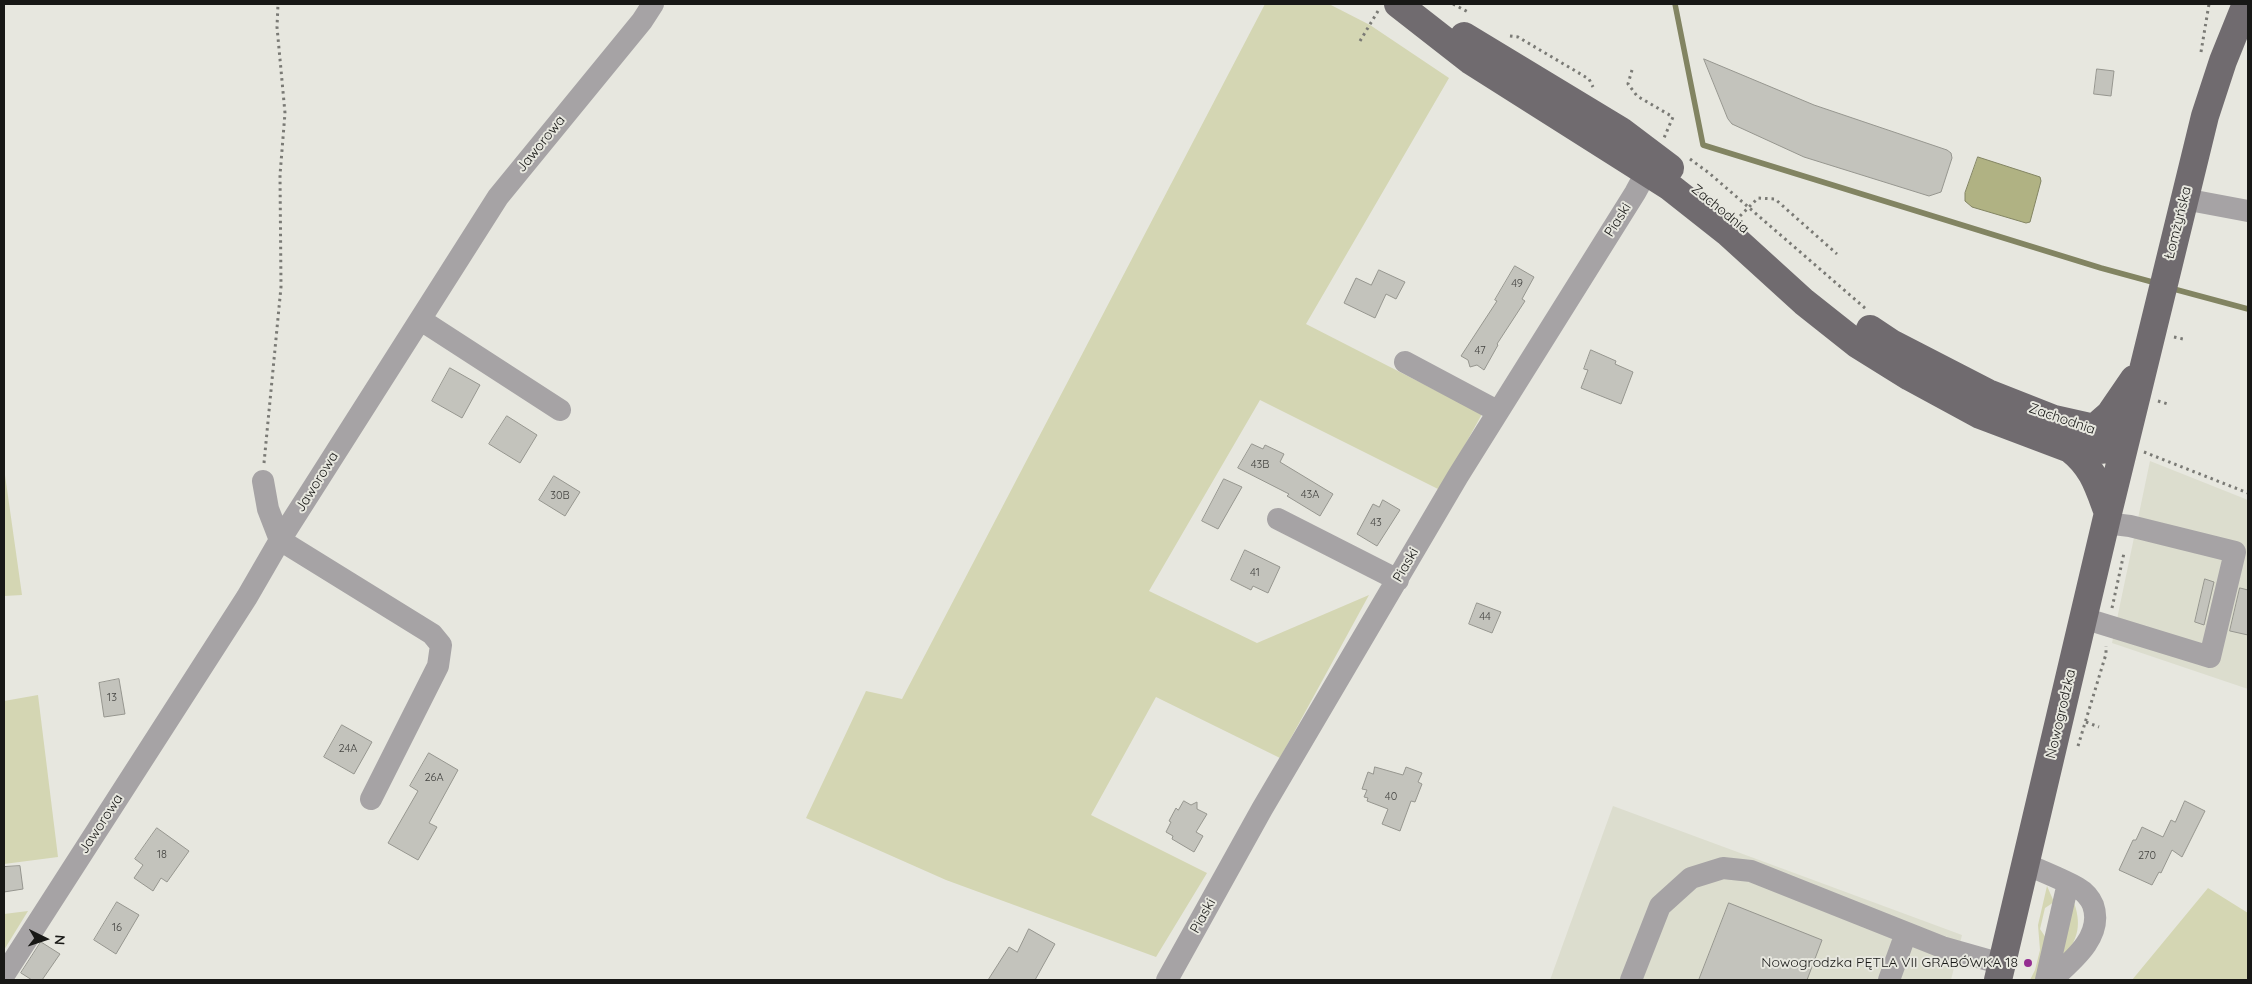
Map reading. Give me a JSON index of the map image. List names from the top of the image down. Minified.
{"streets":{"main road":["Zachodnia","Łomżyńska","Nowogrodzka"],"street":["Jaworowa","Piaski"]},"crossings":[["Zachodnia","Piaski"],["Zachodnia","Łomżyńska"],["Zachodnia","Nowogrodzka"],["Łomżyńska","Nowogrodzka"]],"places":["Nowogrodzka PĘTLA VII GRABÓWKA 18"],"house_numbers":["49","47","43B","43A","30B","43","41","44","13","24A","26A","40","18","270","16"],"north":"right"}
